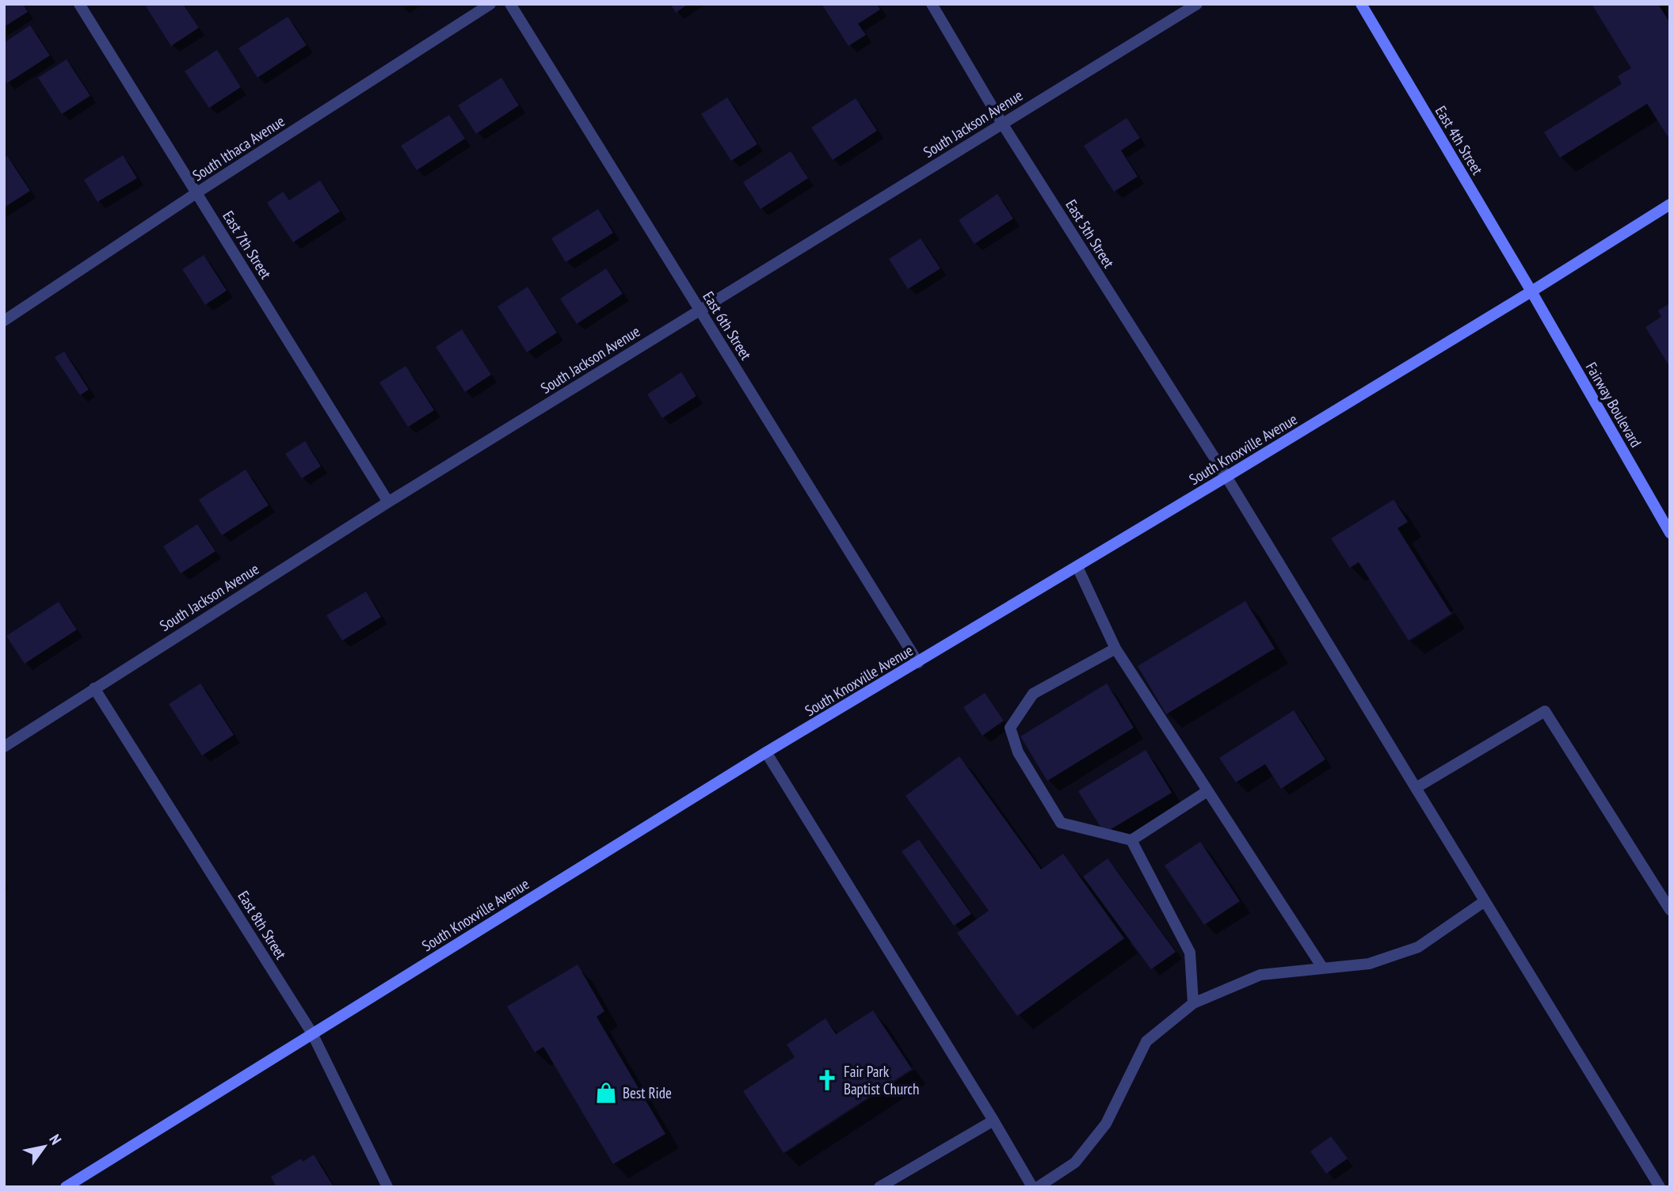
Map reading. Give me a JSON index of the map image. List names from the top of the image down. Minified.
{"streets":{"main road":["East 4th Street","Fairway Boulevard","South Knoxville Avenue"],"street":["South Jackson Avenue","South Ithaca Avenue","East 5th Street","East 7th Street","East 6th Street","East 8th Street"]},"crossings":[["South Jackson Avenue","East 5th Street"],["South Jackson Avenue","East 7th Street"],["South Jackson Avenue","East 6th Street"],["South Jackson Avenue","East 8th Street"],["East 4th Street","Fairway Boulevard"],["East 4th Street","South Knoxville Avenue"],["South Ithaca Avenue","East 7th Street"],["East 5th Street","South Knoxville Avenue"],["East 6th Street","South Knoxville Avenue"],["Fairway Boulevard","South Knoxville Avenue"],["South Knoxville Avenue","East 8th Street"]],"places":{"church":["Fair Park Baptist Church"],"shop":["Best Ride"]},"north":"top right"}
